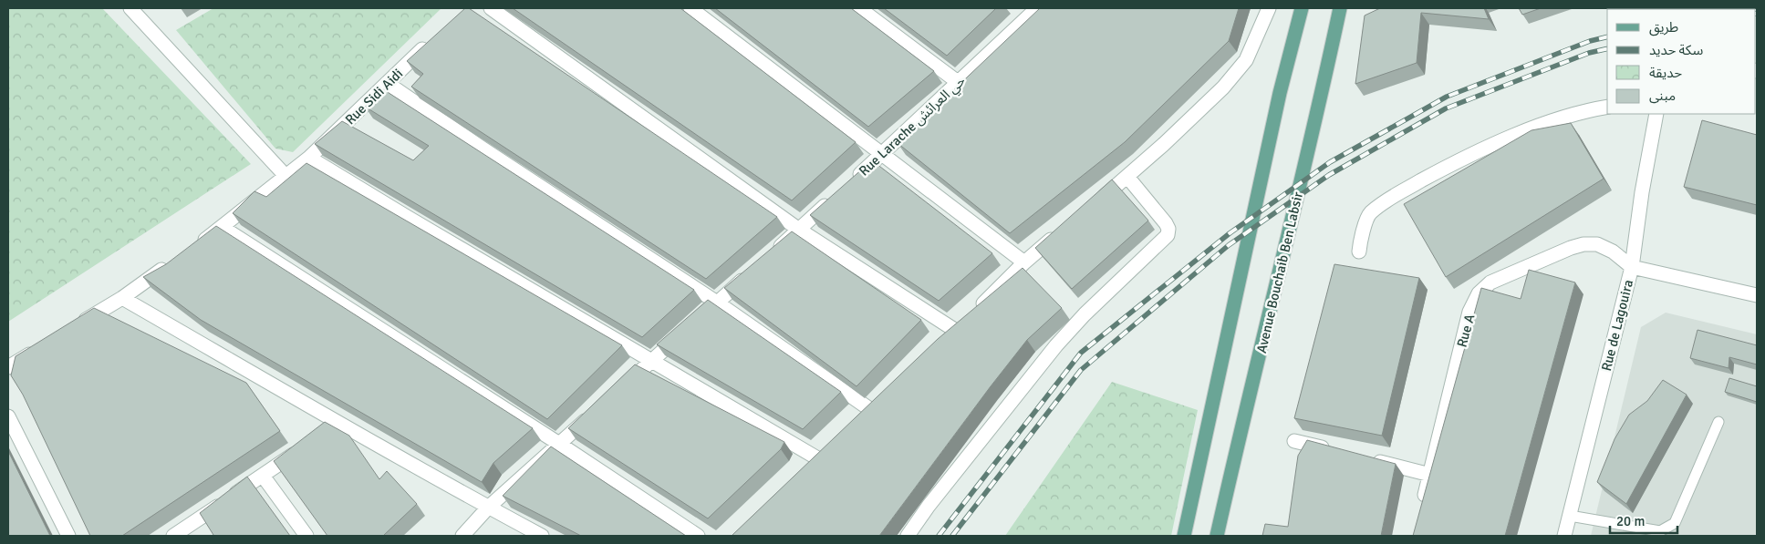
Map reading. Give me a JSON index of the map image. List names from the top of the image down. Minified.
{"streets":{"main road":["Avenue Bouchaib Ben Labsir"],"street":["Rue Sidi Aidi","Rue Larache حي العرائش","Rue de Lagouira","Rue A"]},"crossings":[["Rue de Lagouira","Rue A"]],"legend":["طريق","سكة حديد","حديقة","مبنى"],"scale_bar":"20 m"}
